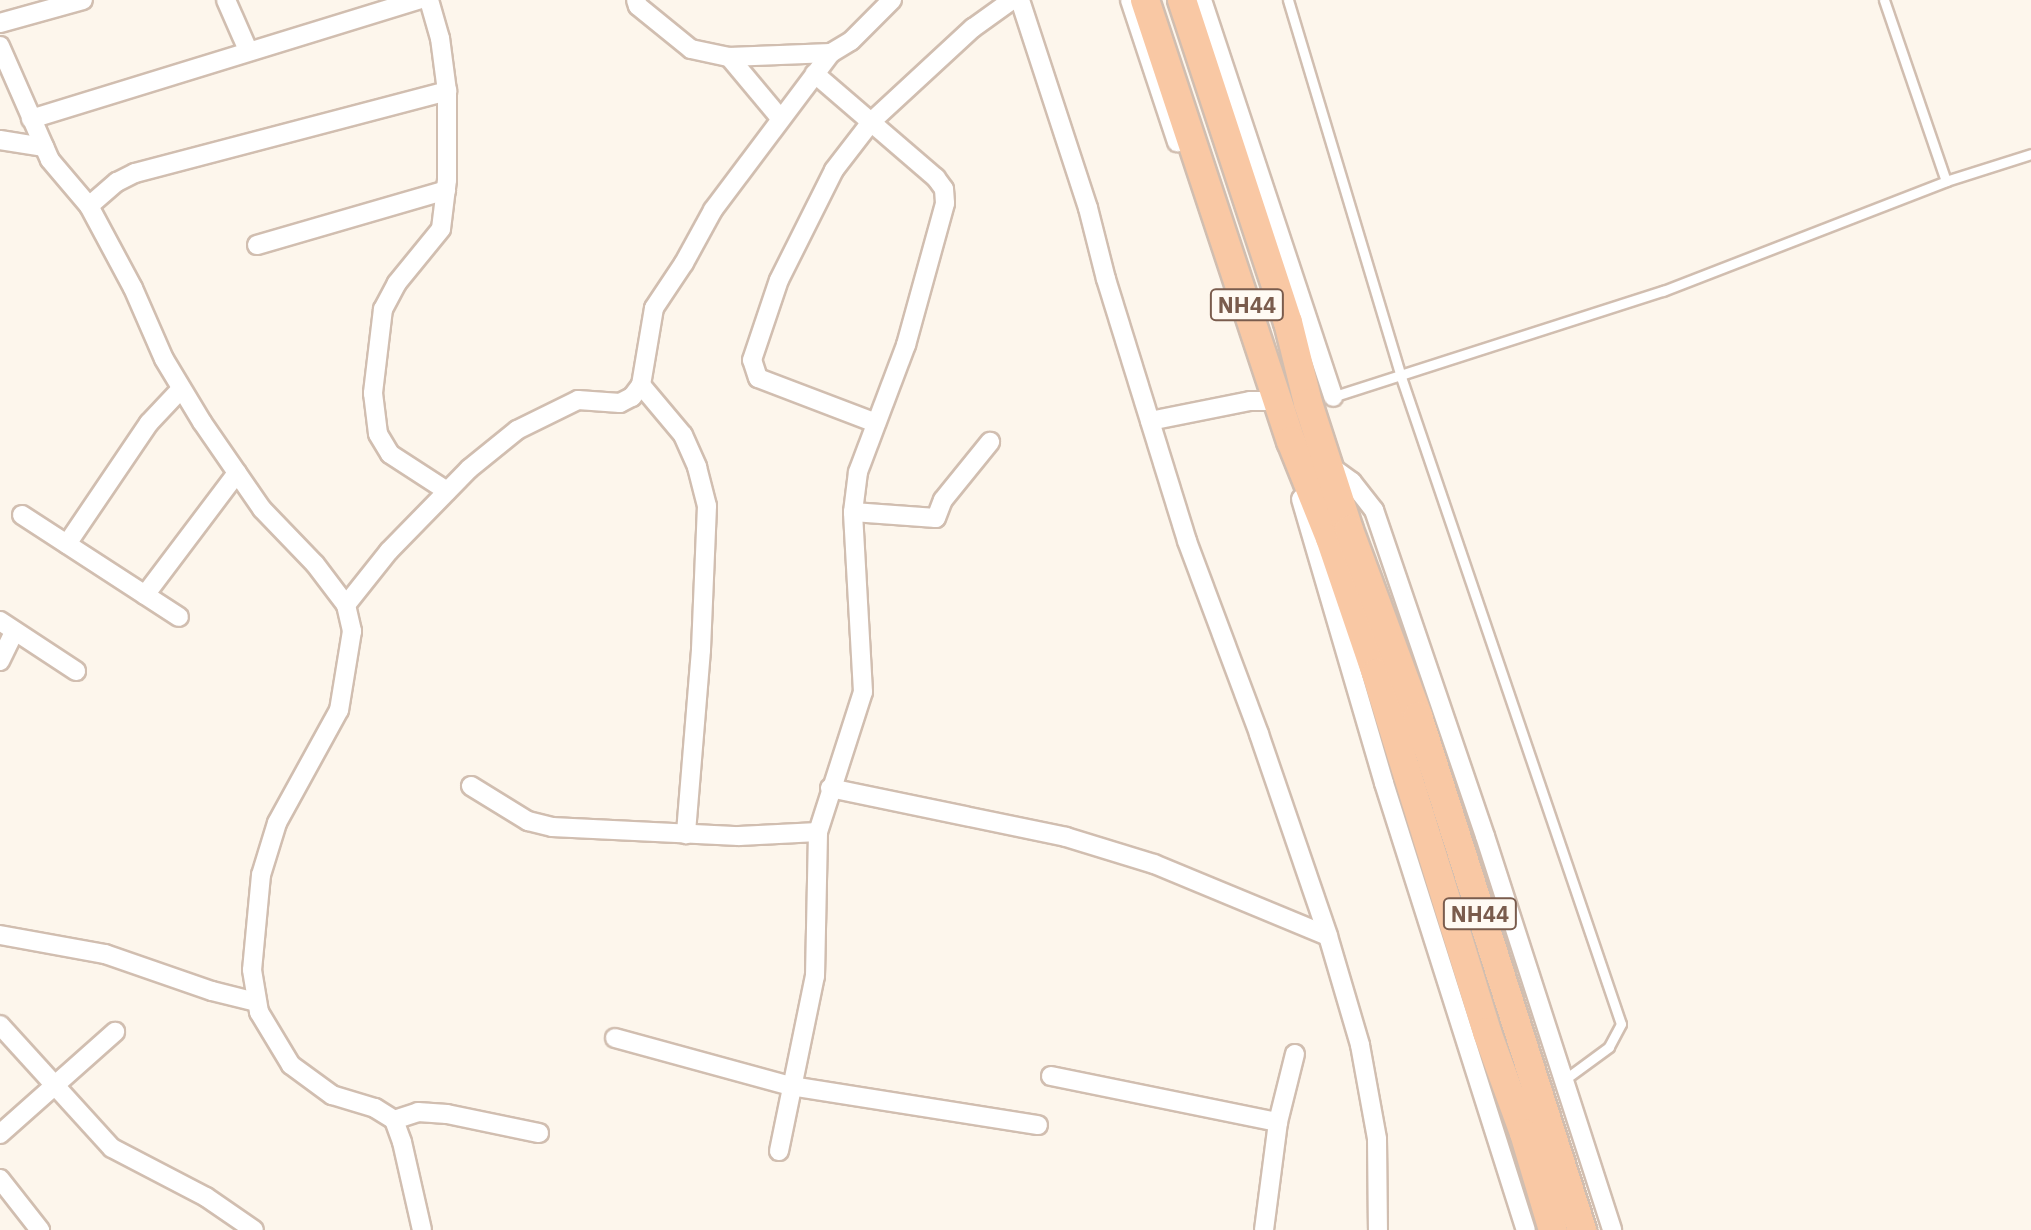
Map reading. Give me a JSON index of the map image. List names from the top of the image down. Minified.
{"streets":{"highway":["NH44"]}}
